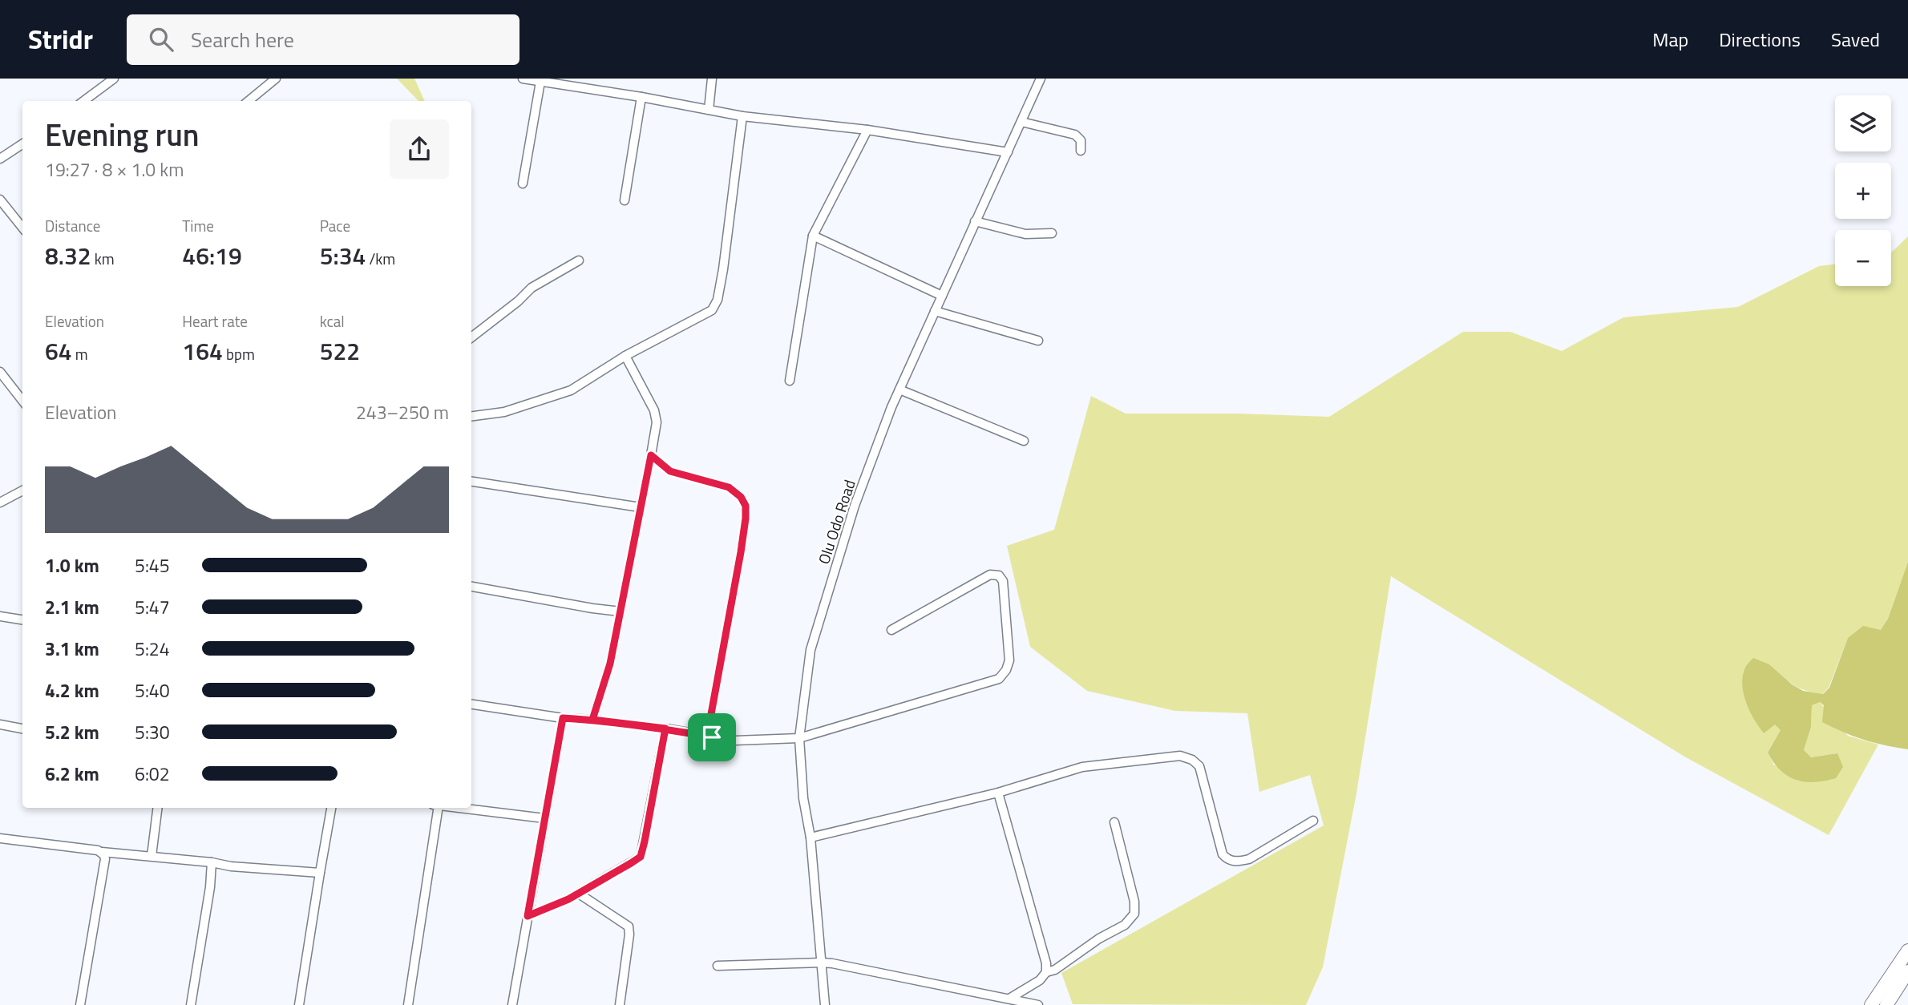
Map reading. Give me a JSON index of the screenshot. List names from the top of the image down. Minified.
{"streets":{"street":["Olu Odo Road"]},"page":{"header":"Stridr","search":"Search here","nav":["Map","Directions","Saved"],"map_buttons":["+","−"],"heading":["Evening run","19:27 · 8 × 1.0 km"],"stats":[["Distance","8.32 km"],["Time","46:19"],["Pace","5:34 /km"],["Elevation","64 m"],["Heart rate","164 bpm"],["kcal","522"]],"chart":["Elevation","243–250 m"],"list":[{"name":"1.0 km","note":"5:45"},{"name":"2.1 km","note":"5:47"},{"name":"3.1 km","note":"5:24"},{"name":"4.2 km","note":"5:40"},{"name":"5.2 km","note":"5:30"},{"name":"6.2 km","note":"6:02"}]}}
